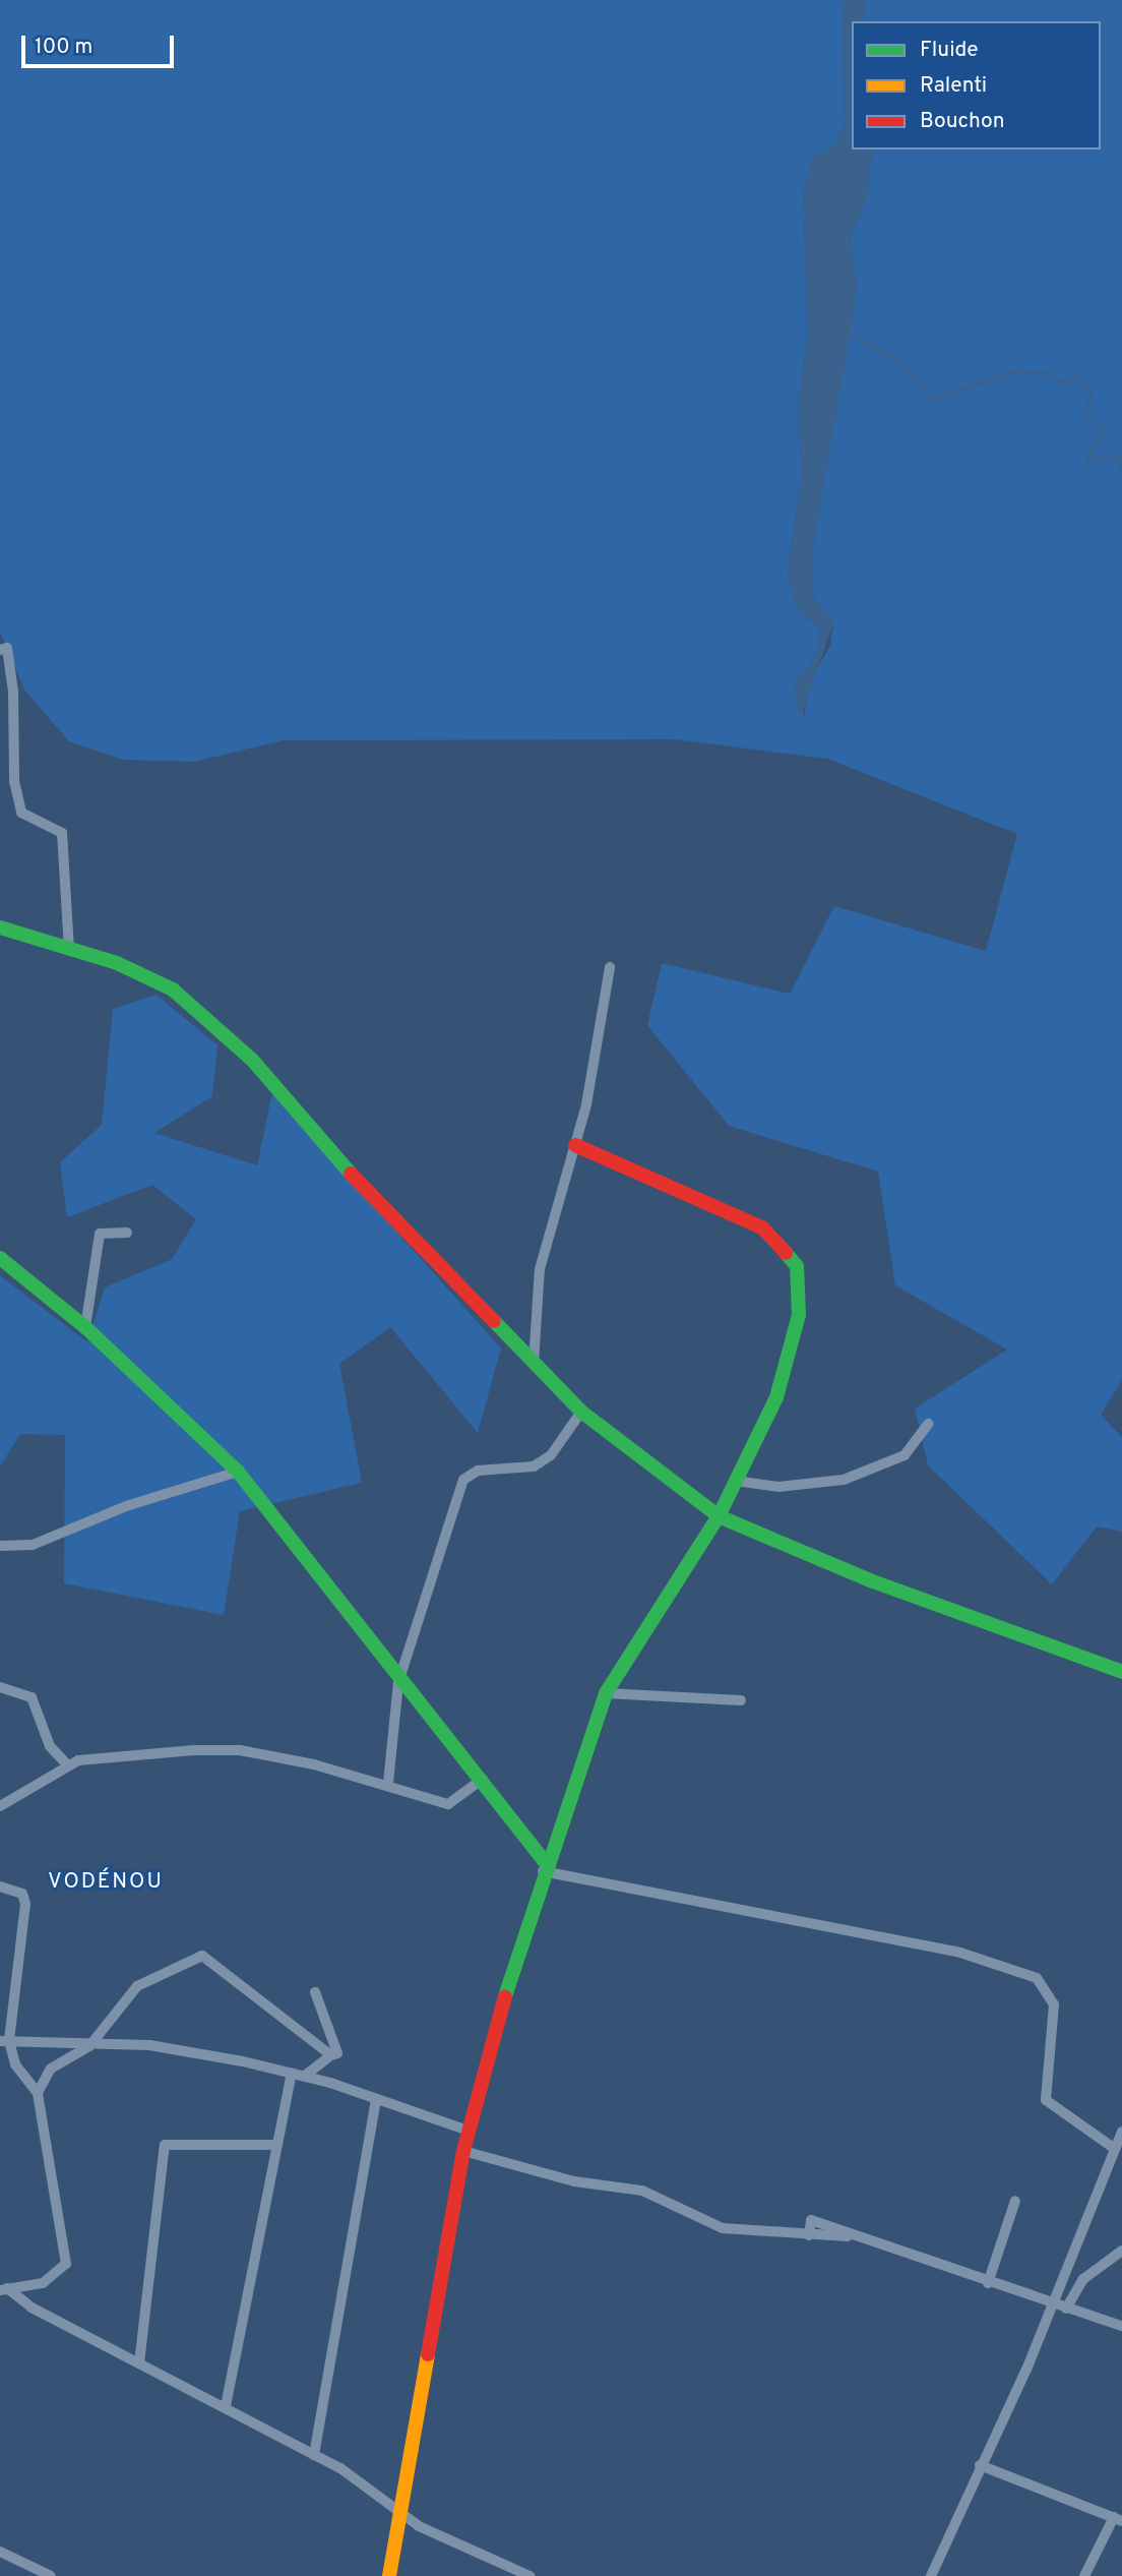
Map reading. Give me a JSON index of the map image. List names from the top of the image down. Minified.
{"districts":["VODÉNOU"],"legend":["Fluide","Ralenti","Bouchon"],"scale_bar":"100 m"}
